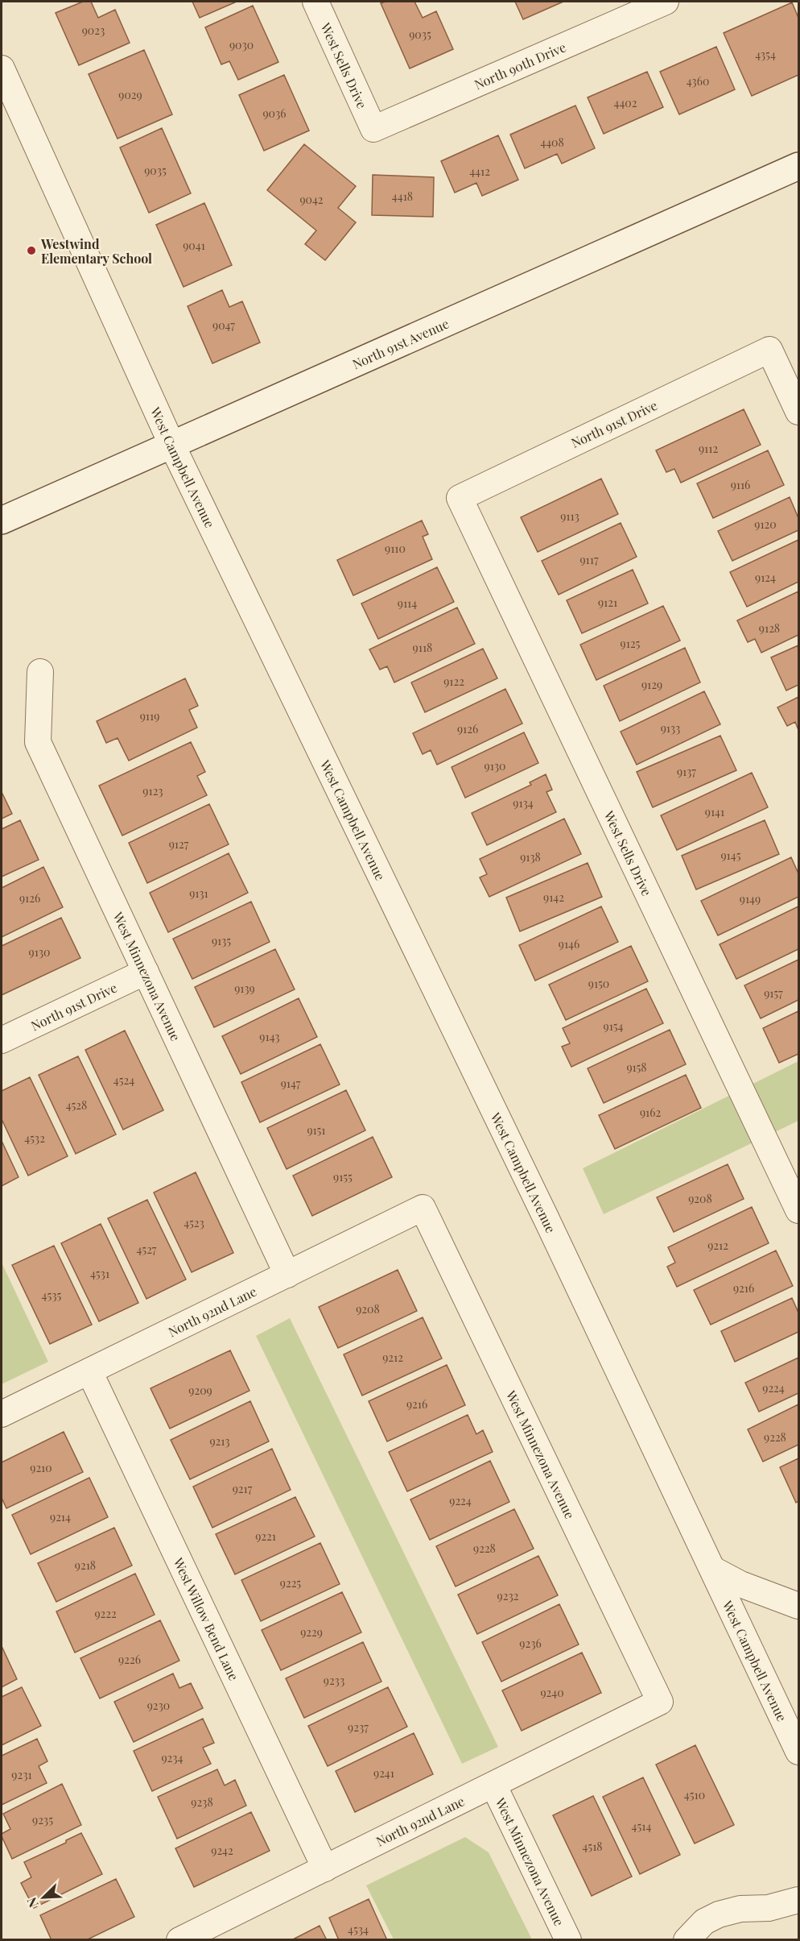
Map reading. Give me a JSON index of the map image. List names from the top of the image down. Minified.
{"streets":{"main road":["North 91st Avenue"],"street":["West Sells Drive","North 90th Drive","North 91st Drive","West Campbell Avenue","West Minnezona Avenue","North 92nd Lane","West Willow Bend Lane"]},"crossings":[["West Sells Drive","North 90th Drive"],["West Sells Drive","North 91st Drive"],["North 91st Avenue","West Campbell Avenue"],["North 91st Drive","West Minnezona Avenue"],["West Minnezona Avenue","North 92nd Lane"],["North 92nd Lane","West Willow Bend Lane"]],"places":["Westwind Elementary School"],"house_numbers":["9023","9035","9030","4354","4360","9029","4402","9036","4408","9035","4412","4418","9042","9041","9047","9112","9116","9113","9120","9110","9117","9124","9121","9114","9128","9125","9118","9122","9129","9119","9133","9126","9130","9137","9123","9134","9141","9127","9145","9138","9131","9142","9126","9149","9135","9146","9130","9150","9139","9157","9154","9143","9158","4524","9147","4528","9162","9151","4532","9155","9208","4523","9212","4527","4531","9216","4535","9208","9212","9224","9209","9216","9228","9213","9210","9217","9224","9214","9221","9228","9218","9225","9232","9222","9229","9236","9226","9233","9240","9230","9237","9234","9241","9231","4510","9238","9235","4514","4518","9242","4534"],"north":"bottom left"}
